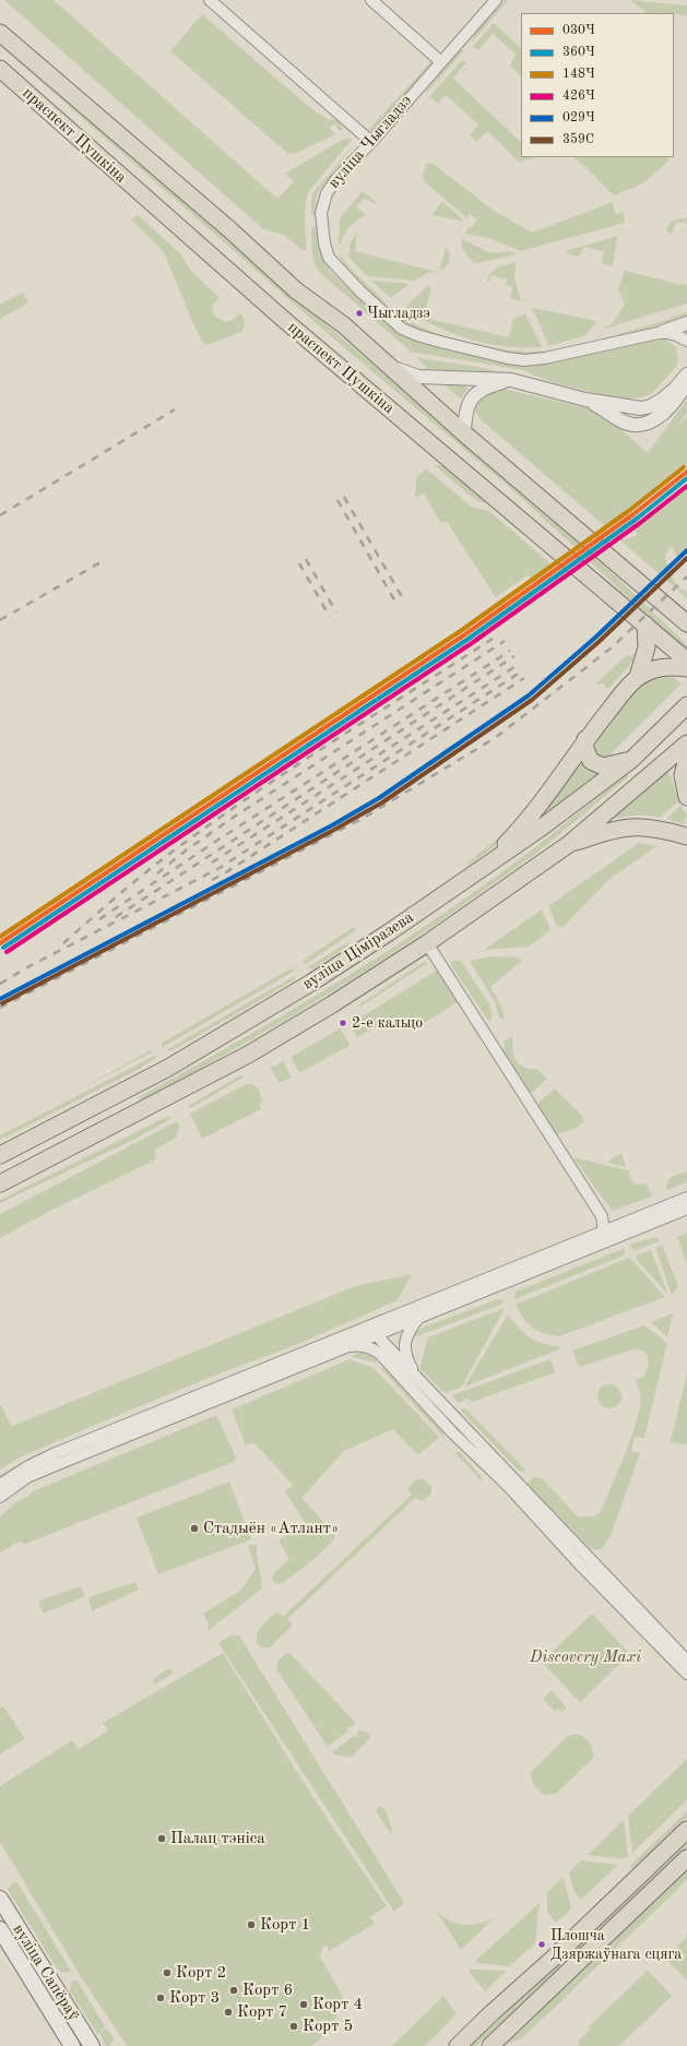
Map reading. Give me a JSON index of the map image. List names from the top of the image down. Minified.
{"streets":{"main road":["праспект Пушкіна","вуліца Ціміразева","вуліца Сапёраў"],"street":["вуліца Чыгладзэ"]},"parks":["Discovery Maxi"],"places":["Чыгладзэ","2-е кальцо","Стадыён «Атлант»","Палац тэніса","Корт 1","Плошча Дзяржаўнага сцяга","Корт 2","Корт 6","Корт 3","Корт 4","Корт 7","Корт 5"],"lines":["transit line 148Ч","transit line 030Ч","transit line 360Ч","transit line 426Ч","transit line 029Ч","transit line 359С"],"legend":["030Ч","360Ч","148Ч","426Ч","029Ч","359С"]}
